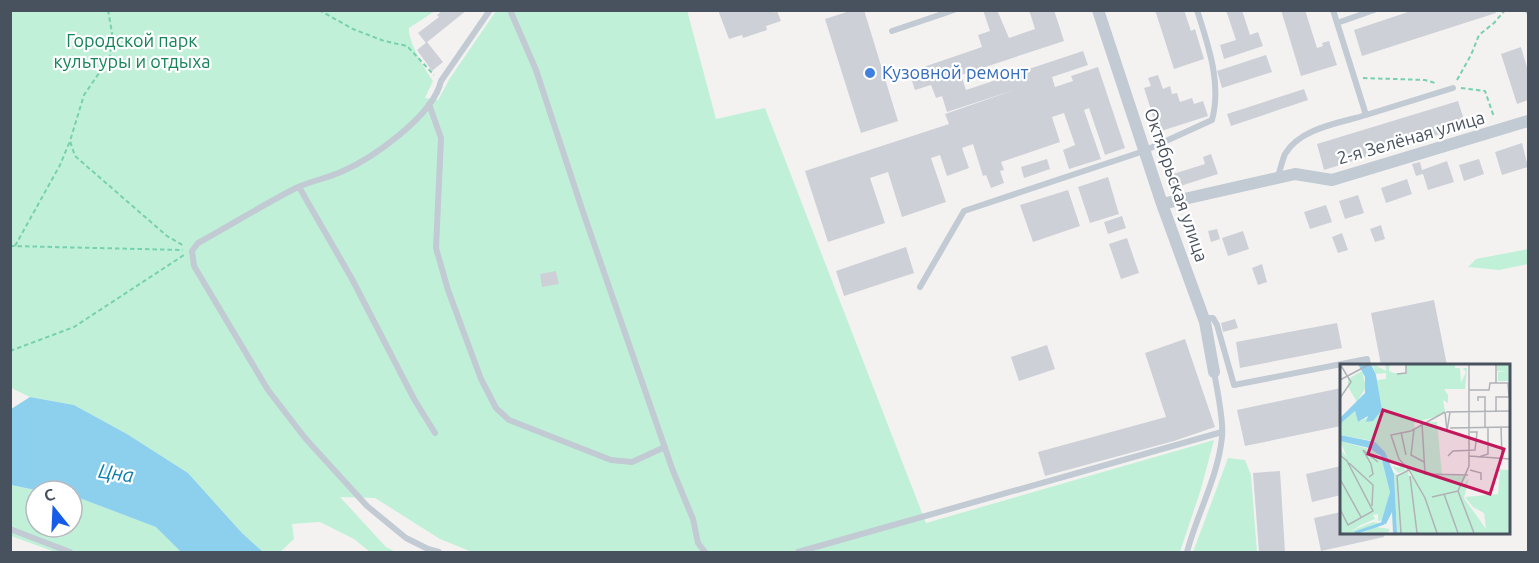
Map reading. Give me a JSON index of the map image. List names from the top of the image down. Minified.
{"streets":{"street":["2-я Зелёная улица","Октябрьская улица"]},"crossings":[["2-я Зелёная улица","Октябрьская улица"]],"water":["Цна"],"parks":["Городской парк культуры и отдыха"],"places":["Кузовной ремонт"],"north":"top"}
